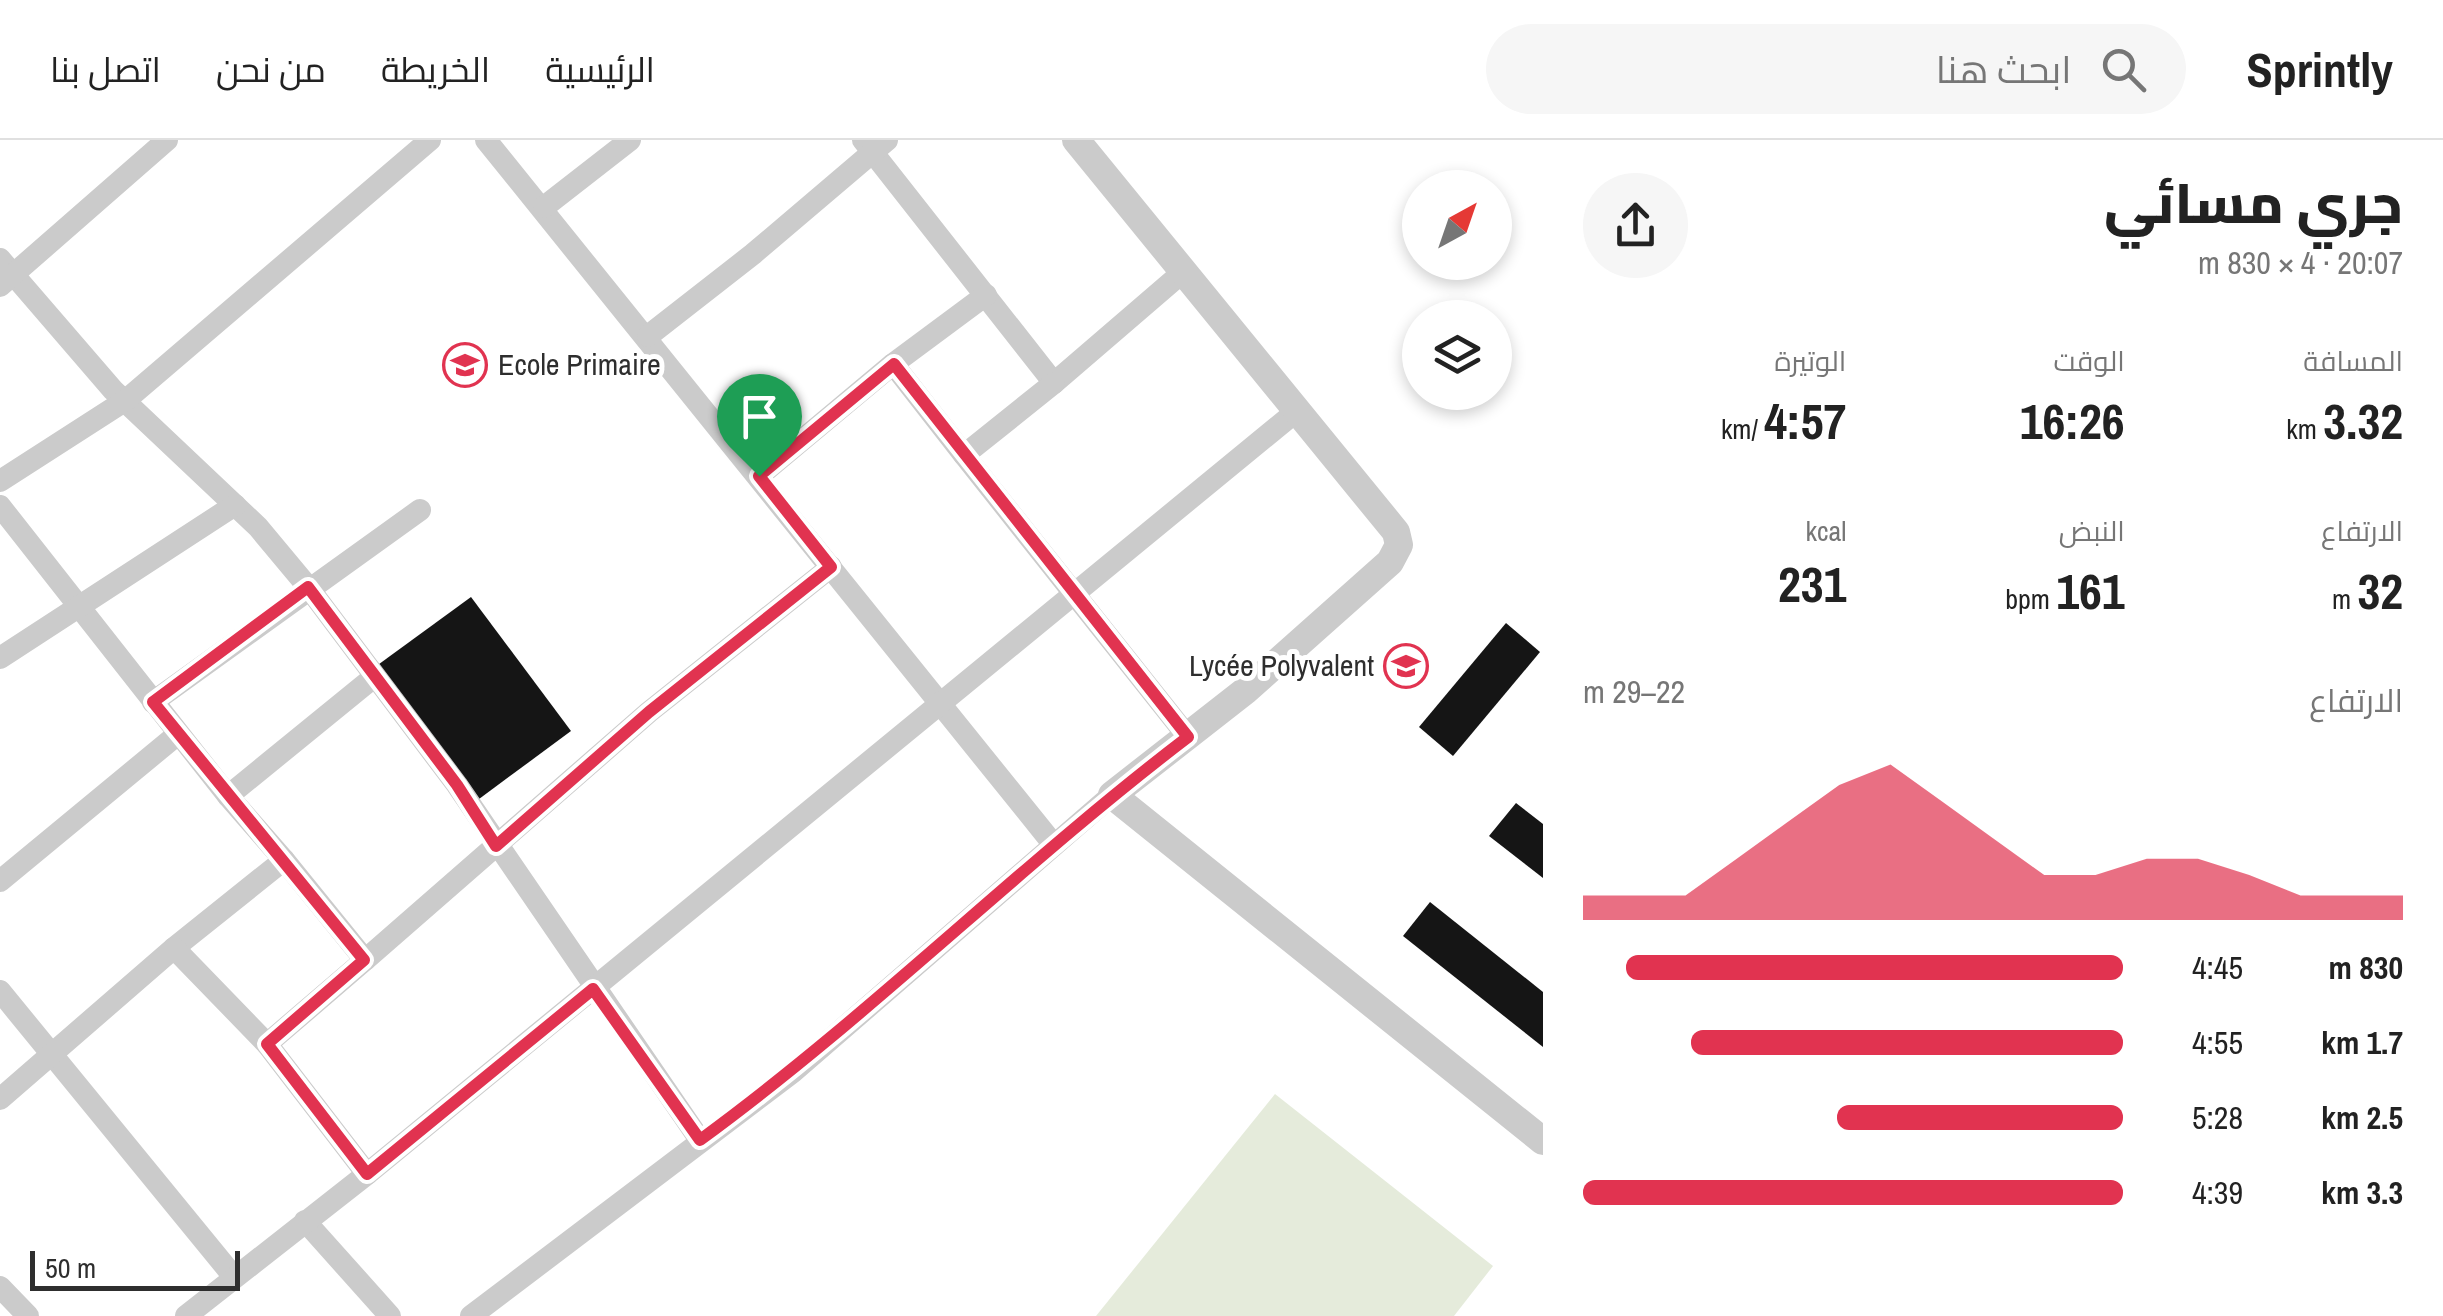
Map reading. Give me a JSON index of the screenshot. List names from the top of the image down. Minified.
{"places":{"school or university":["Ecole Primaire","Lycée Polyvalent"]},"scale_bar":"50 m","north":"top right","page":{"header":"Sprintly","search":"ابحث هنا","nav":["الرئيسية","الخريطة","من نحن","اتصل بنا"],"heading":["جري مسائي","20:07 · 4 × 830 m"],"stats":[["المسافة","3.32 km"],["الوقت","16:26"],["الوتيرة","4:57 /km"],["الارتفاع","32 m"],["النبض","161 bpm"],["kcal","231"]],"chart":["الارتفاع","22–29 m"],"list":[{"name":"830 m","note":"4:45"},{"name":"1.7 km","note":"4:55"},{"name":"2.5 km","note":"5:28"},{"name":"3.3 km","note":"4:39"}],"scale":"50 m"}}
